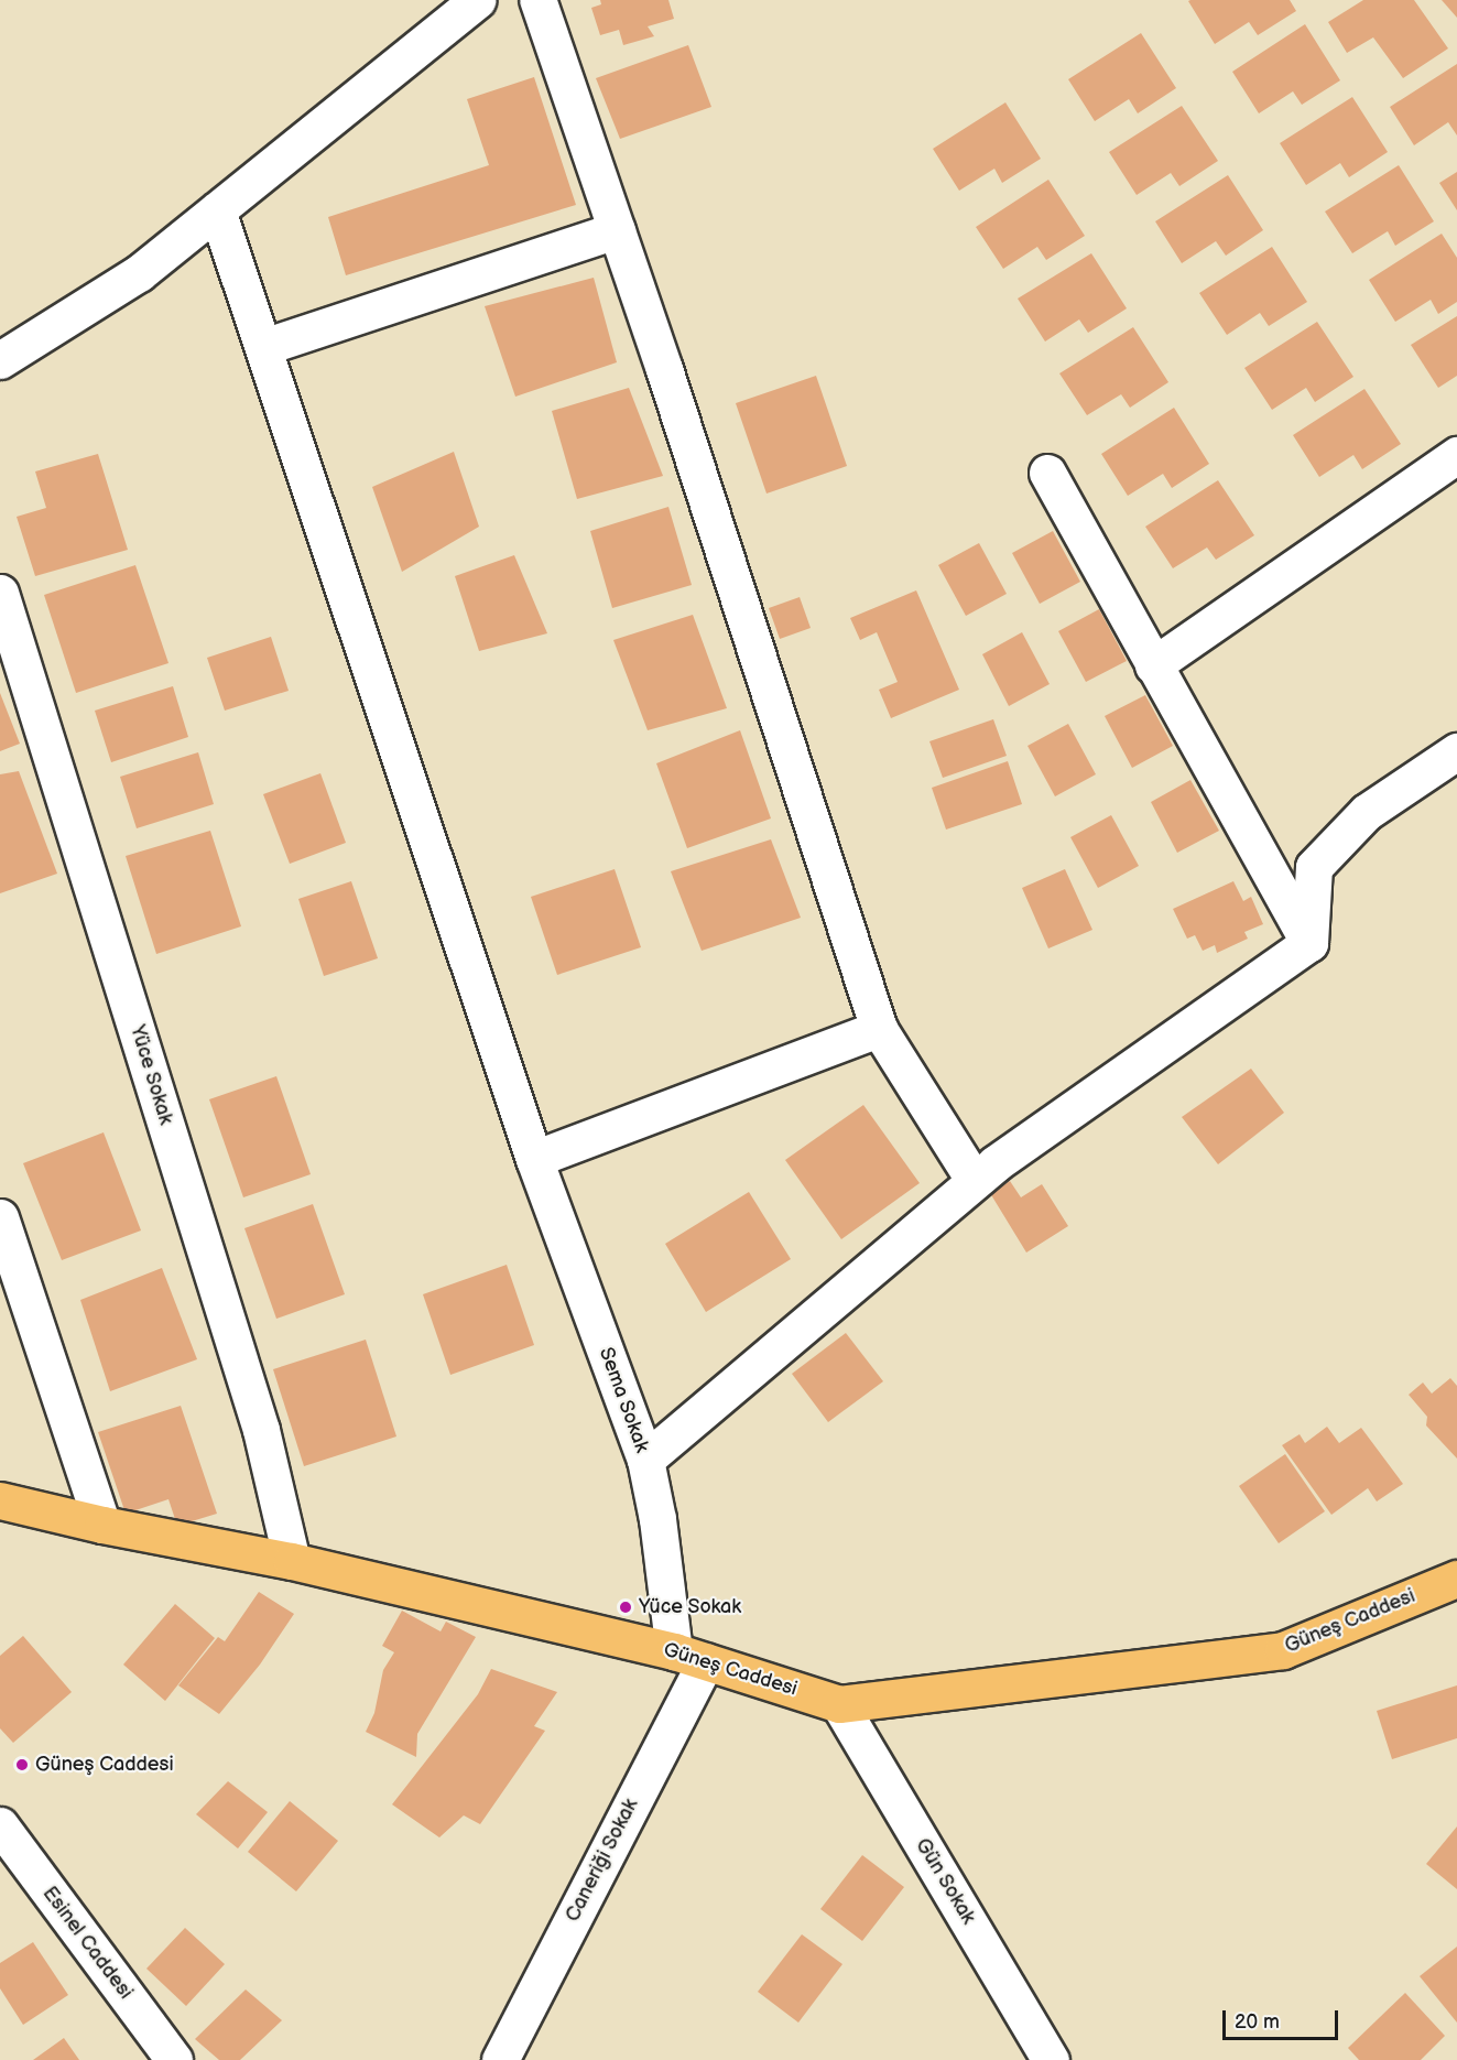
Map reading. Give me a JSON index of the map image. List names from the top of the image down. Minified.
{"streets":{"main road":["Güneş Caddesi"],"street":["Yüce Sokak","Sema Sokak","Caneriği Sokak","Gün Sokak","Esinel Caddesi"]},"crossings":[["Yüce Sokak","Güneş Caddesi"],["Sema Sokak","Güneş Caddesi"],["Sema Sokak","Caneriği Sokak"],["Güneş Caddesi","Caneriği Sokak"],["Güneş Caddesi","Gün Sokak"]],"places":["Yüce Sokak","Güneş Caddesi"],"scale_bar":"20 m"}
